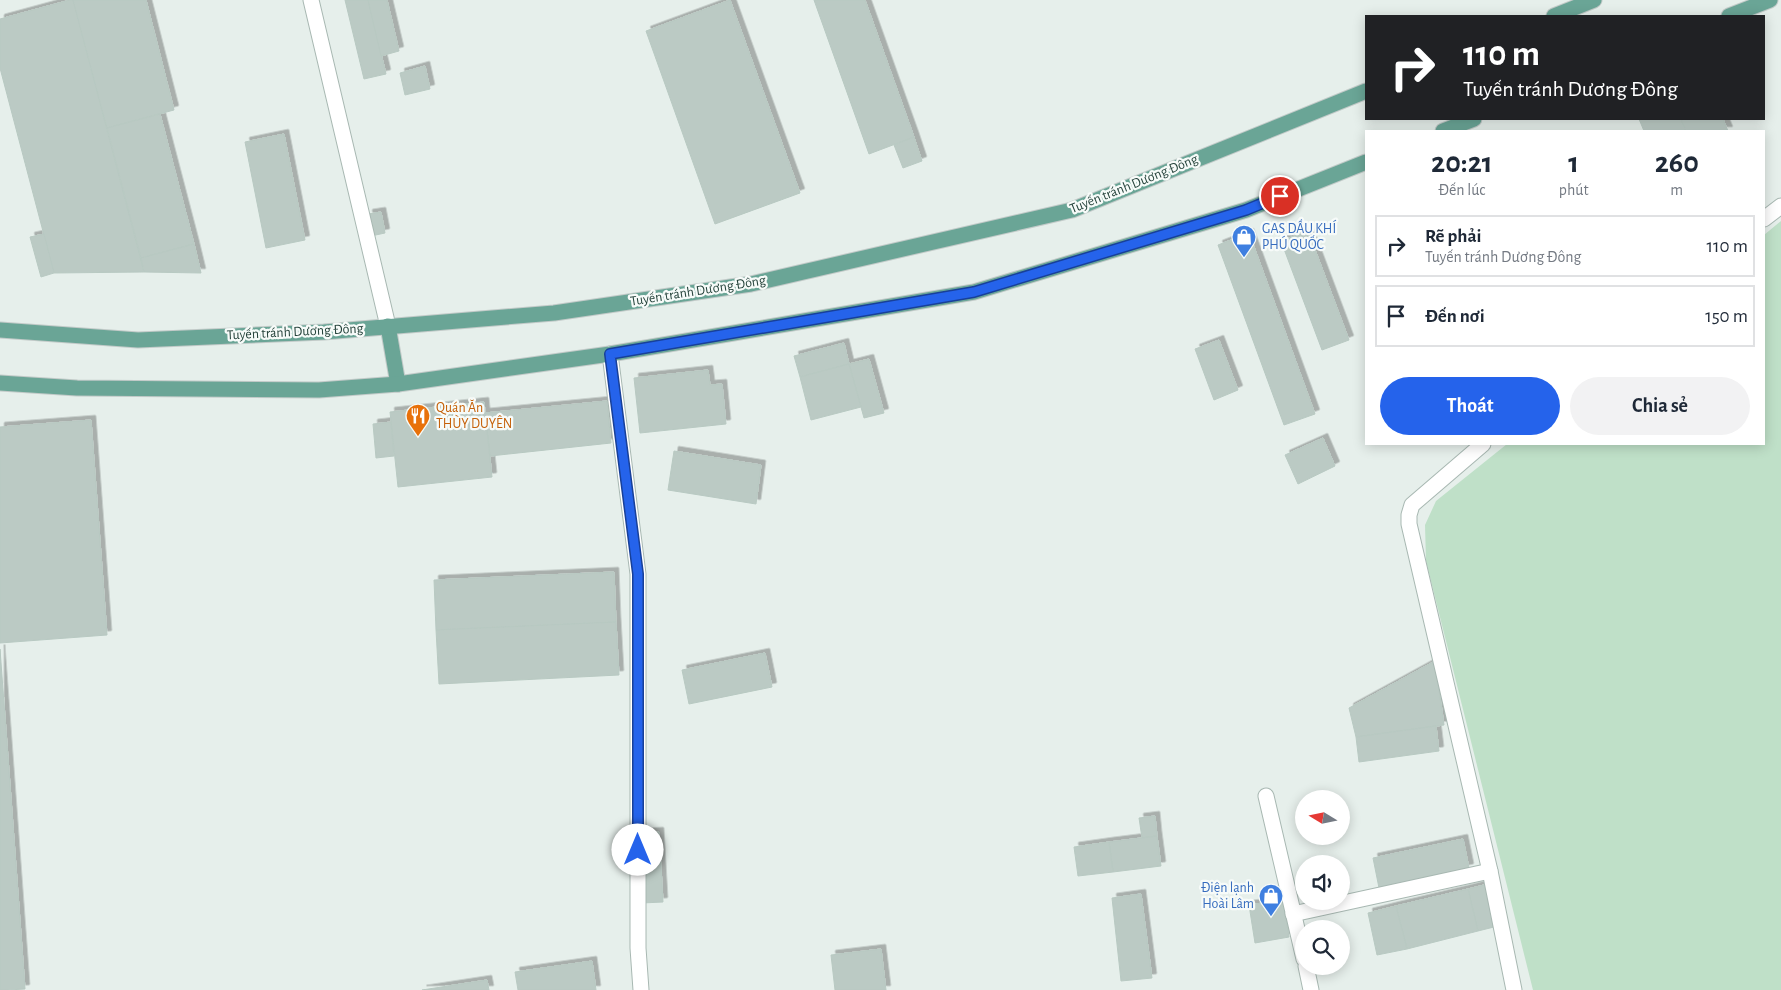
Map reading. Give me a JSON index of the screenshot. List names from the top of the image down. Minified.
{"streets":{"main road":["Tuyến tránh Dương Đông"]},"places":{"shop":["GAS DẦU KHÍ PHÚ QUỐC","Điện lạnh Hoài Lâm"],"restaurant":["Quán Ăn THÙY DUYÊN"]},"north":"left","page":{"turn":["110 m","Tuyến tránh Dương Đông"],"eta":["20:21","Đến lúc","1","phút","260","m"],"list":[{"name":"Rẽ phải","note":"Tuyến tránh Dương Đông","value":"110 m"},{"name":"Đến nơi","value":"150 m"}],"buttons":["Thoát","Chia sẻ"]}}
